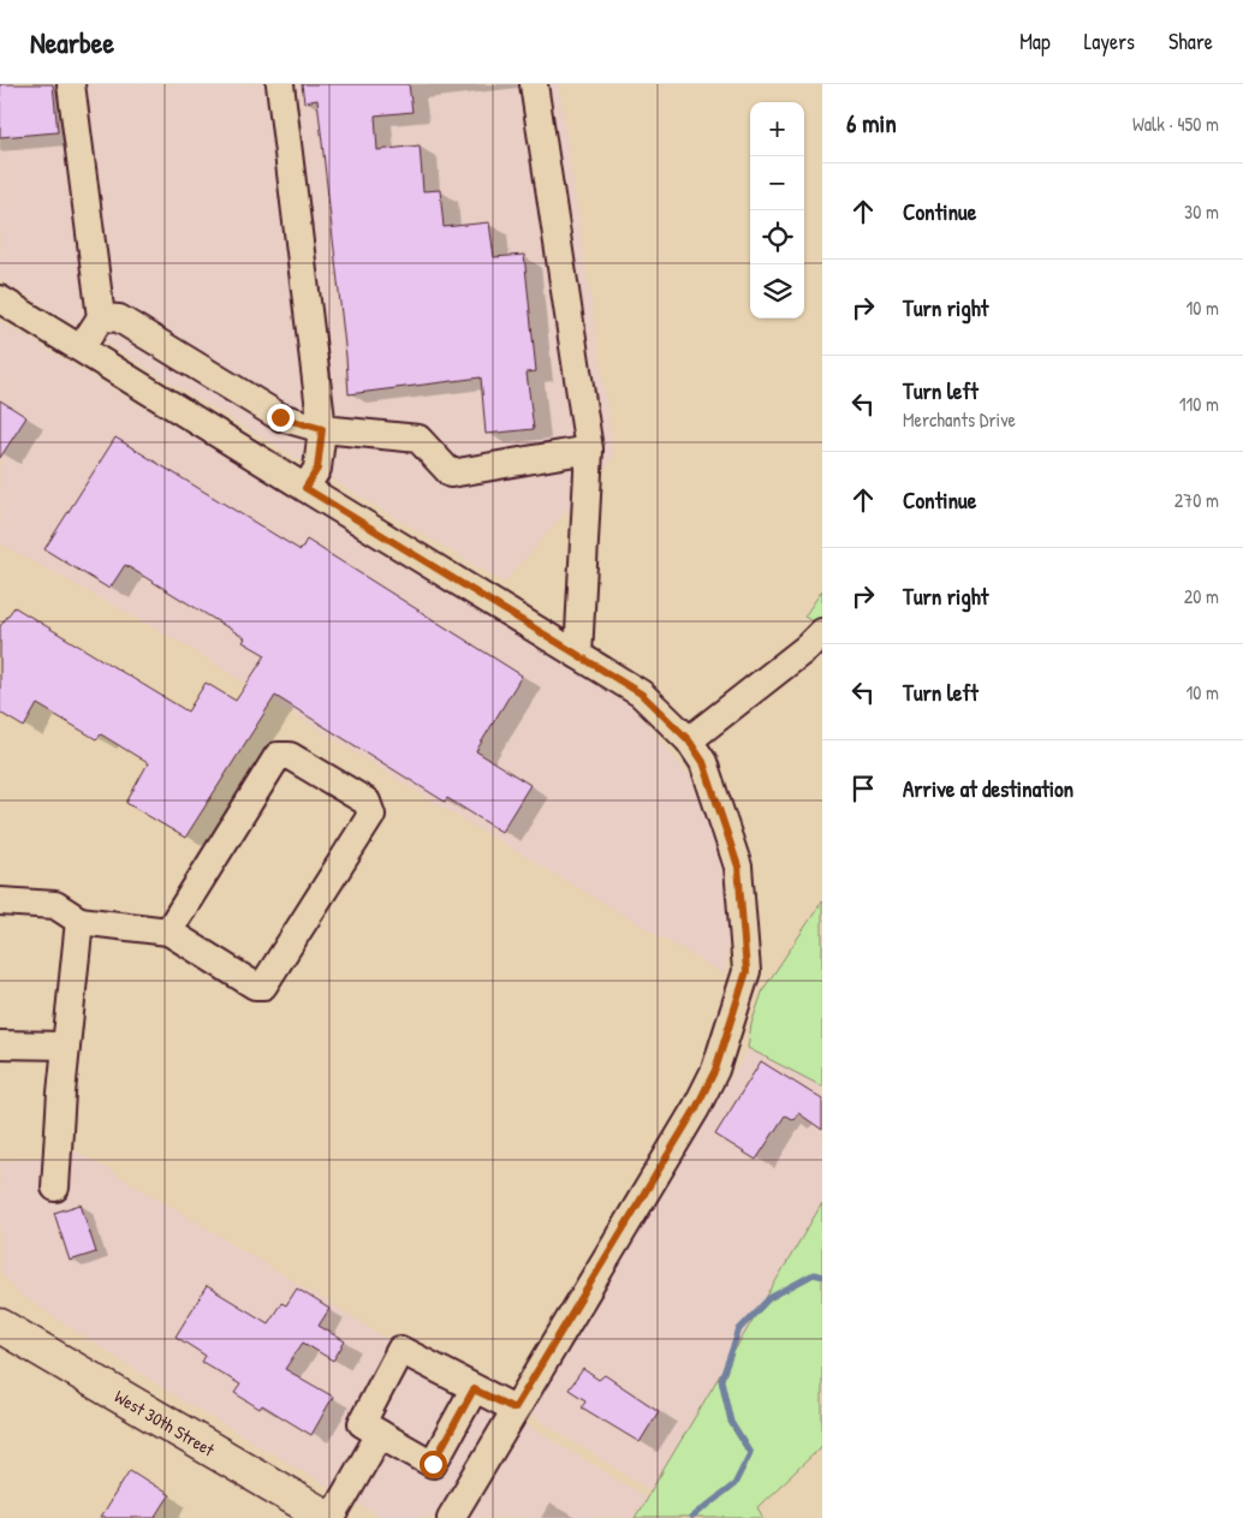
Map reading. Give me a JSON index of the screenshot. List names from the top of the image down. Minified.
{"streets":{"main road":["West 30th Street"]},"page":{"header":"Nearbee","nav":["Map","Layers","Share"],"heading":["6 min","Walk · 450 m"],"map_buttons":["+","−"],"list":[["Continue","30 m"],["Turn right","10 m"],["Turn left","Merchants Drive","110 m"],["Continue","270 m"],["Turn right","20 m"],["Turn left","10 m"],"Arrive at destination"]}}
